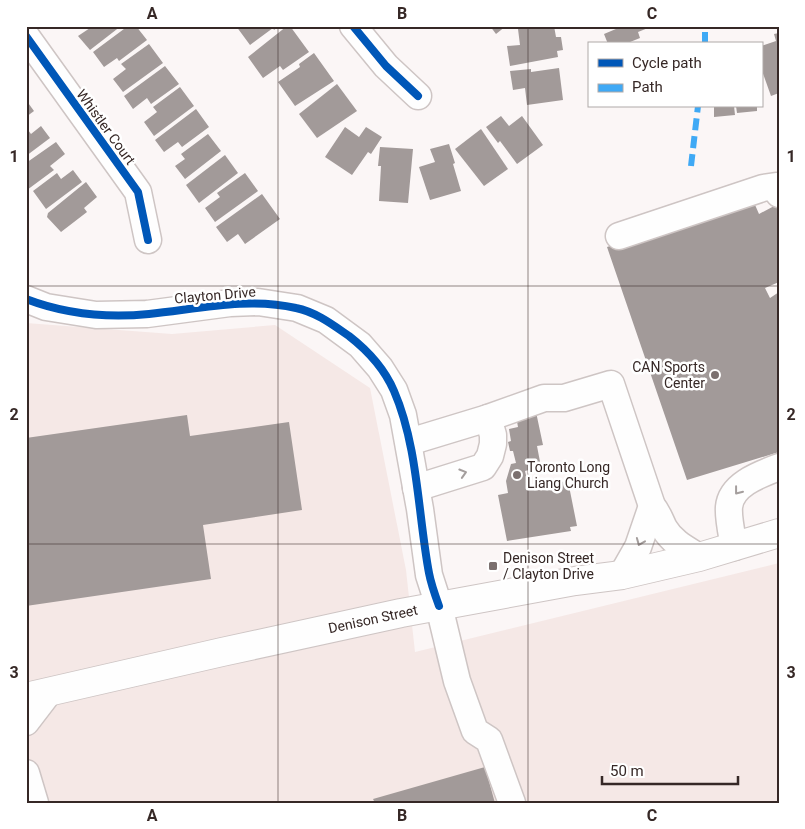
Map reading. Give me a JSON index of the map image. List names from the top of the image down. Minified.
{"streets":{"main road":["Denison Street"],"street":["Whistler Court","Clayton Drive"]},"crossings":[["Clayton Drive","Denison Street"]],"places":{"other":["CAN Sports Center","Toronto Long Liang Church"],"transit":["Denison Street / Clayton Drive"]},"legend":["Cycle path","Path"],"scale_bar":"50 m","grid":{"columns":["A","B","C"],"rows":["1","2","3"]}}
